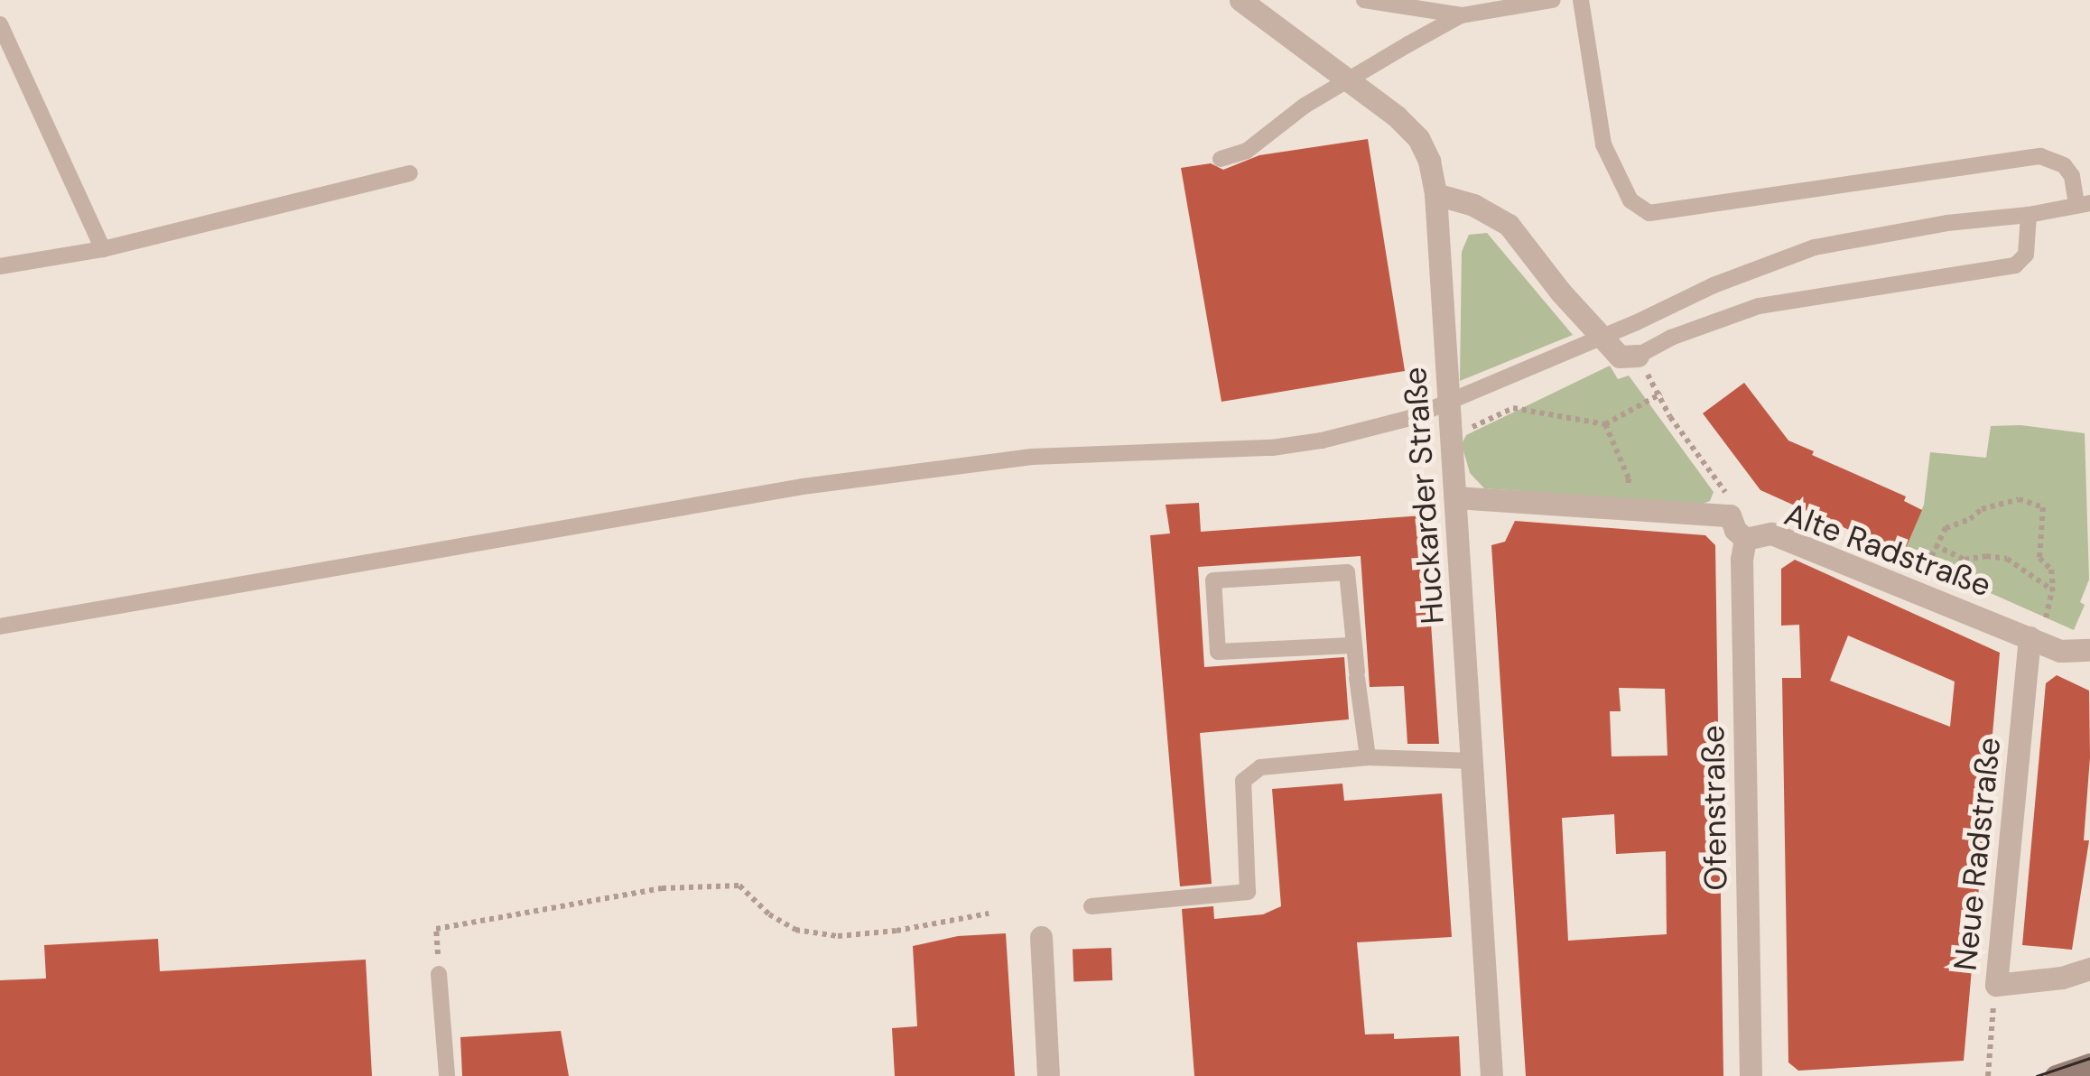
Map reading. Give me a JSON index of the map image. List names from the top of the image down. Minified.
{"streets":{"street":["Huckarder Straße","Alte Radstraße","Ofenstraße","Neue Radstraße"]},"crossings":[["Alte Radstraße","Ofenstraße"],["Alte Radstraße","Neue Radstraße"]]}
